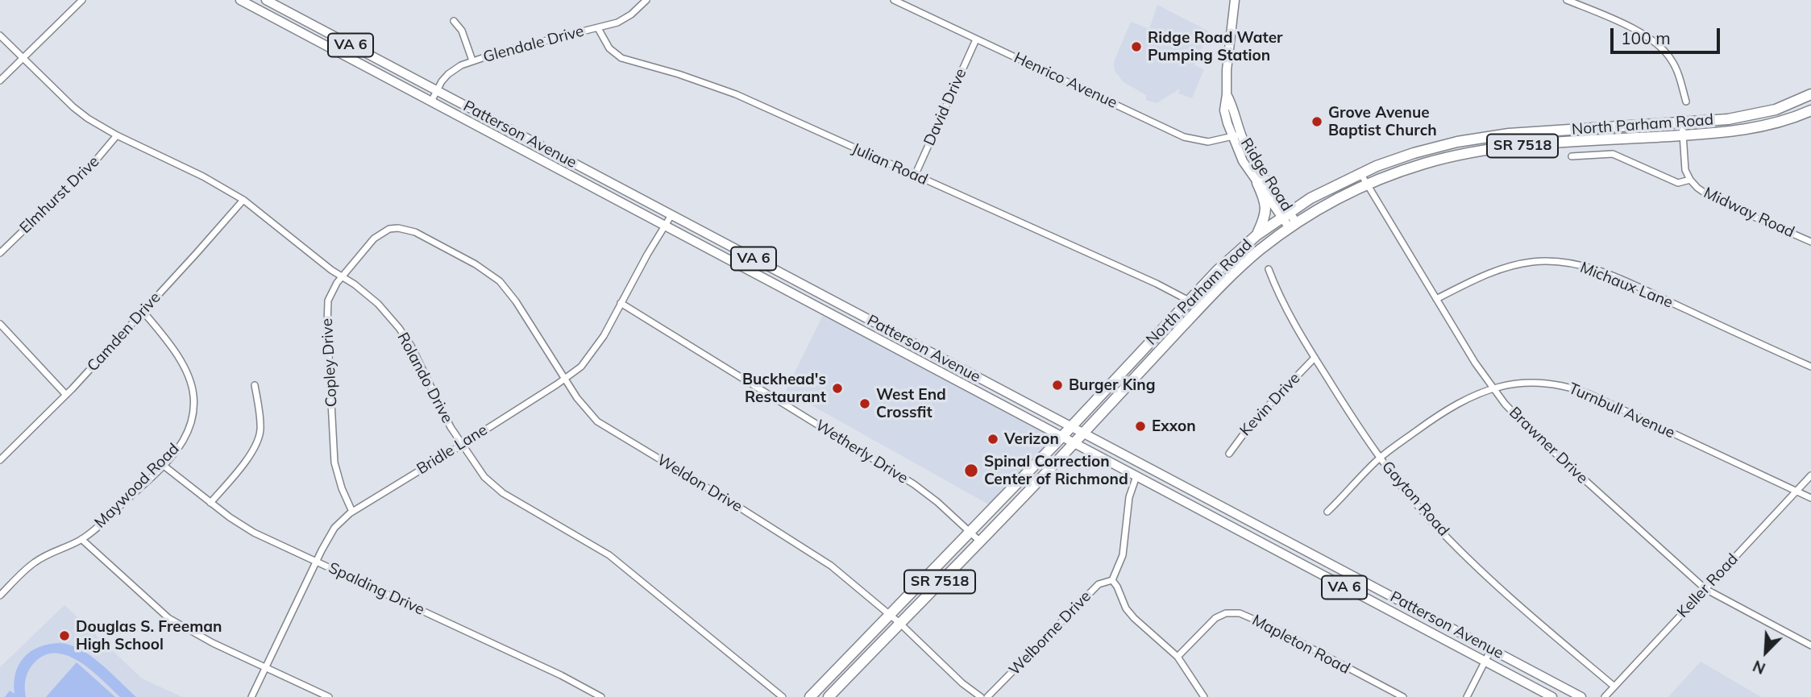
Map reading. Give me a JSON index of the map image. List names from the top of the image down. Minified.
{"streets":{"highway":["North Parham Road","SR 7518"],"main road":["VA 6","Patterson Avenue","Ridge Road"],"street":["Glendale Drive","Henrico Avenue","David Drive","Julian Road","Elmhurst Drive","Midway Road","Michaux Lane","Camden Drive","Copley Drive","Rolando Drive","Kevin Drive","Turnbull Avenue","Brawner Drive","Bridle Lane","Wetherly Drive","Weldon Drive","Maywood Road","Gayton Road","Keller Road","Spalding Drive","Welborne Drive","Mapleton Road"]},"crossings":[["Glendale Drive","Patterson Avenue"],["Glendale Drive","Julian Road"],["Henrico Avenue","David Drive"],["Henrico Avenue","Ridge Road"],["David Drive","Julian Road"],["North Parham Road","Patterson Avenue"],["North Parham Road","Julian Road"],["North Parham Road","Ridge Road"],["North Parham Road","Midway Road"],["North Parham Road","Brawner Drive"],["North Parham Road","Wetherly Drive"],["North Parham Road","Weldon Drive"],["Patterson Avenue","Bridle Lane"],["Elmhurst Drive","Rolando Drive"],["Michaux Lane","Brawner Drive"],["Camden Drive","Rolando Drive"],["Camden Drive","Maywood Road"],["Copley Drive","Rolando Drive"],["Copley Drive","Bridle Lane"],["Copley Drive","Weldon Drive"],["Rolando Drive","Bridle Lane"],["Kevin Drive","Gayton Road"],["Turnbull Avenue","Brawner Drive"],["Turnbull Avenue","Gayton Road"],["Turnbull Avenue","Keller Road"],["Brawner Drive","Keller Road"],["Bridle Lane","Wetherly Drive"],["Bridle Lane","Weldon Drive"],["Bridle Lane","Spalding Drive"],["Maywood Road","Spalding Drive"],["Gayton Road","Keller Road"]],"places":["Ridge Road Water Pumping Station","Grove Avenue Baptist Church","Burger King","Buckhead's Restaurant","West End Crossfit","Exxon","Verizon","Spinal Correction Center of Richmond","Douglas S. Freeman High School"],"scale_bar":"100 m","north":"bottom left"}
